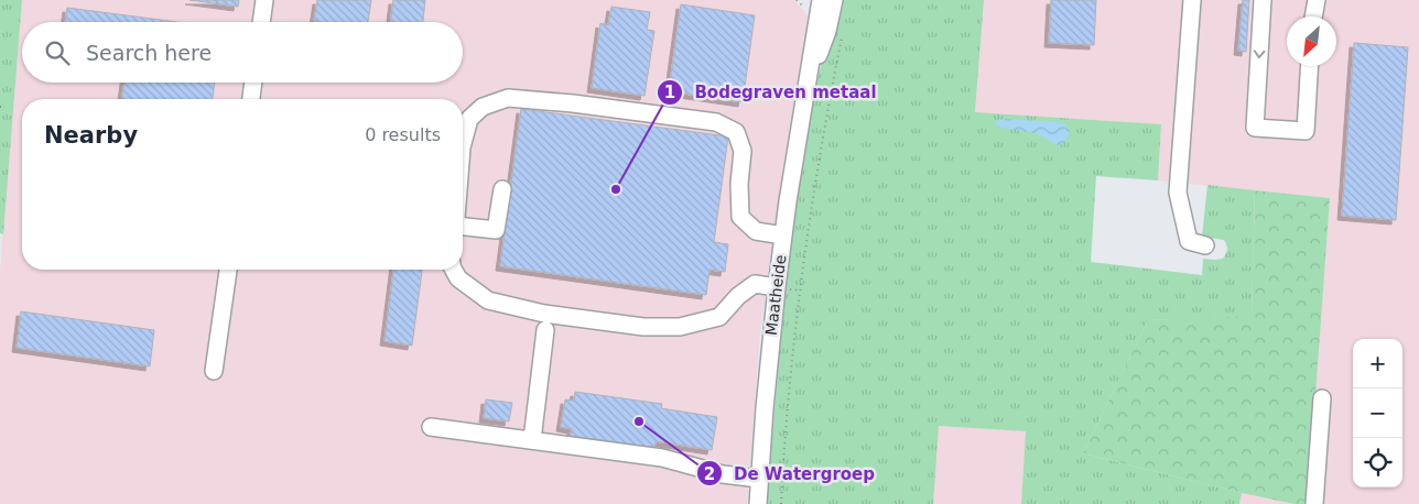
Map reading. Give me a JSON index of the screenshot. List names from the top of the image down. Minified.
{"streets":{"street":["Maatheide"]},"places":["Bodegraven metaal","De Watergroep"],"north":"bottom left","page":{"search":"Search here","heading":["Nearby","0 results"],"map_buttons":["+","−"]}}
